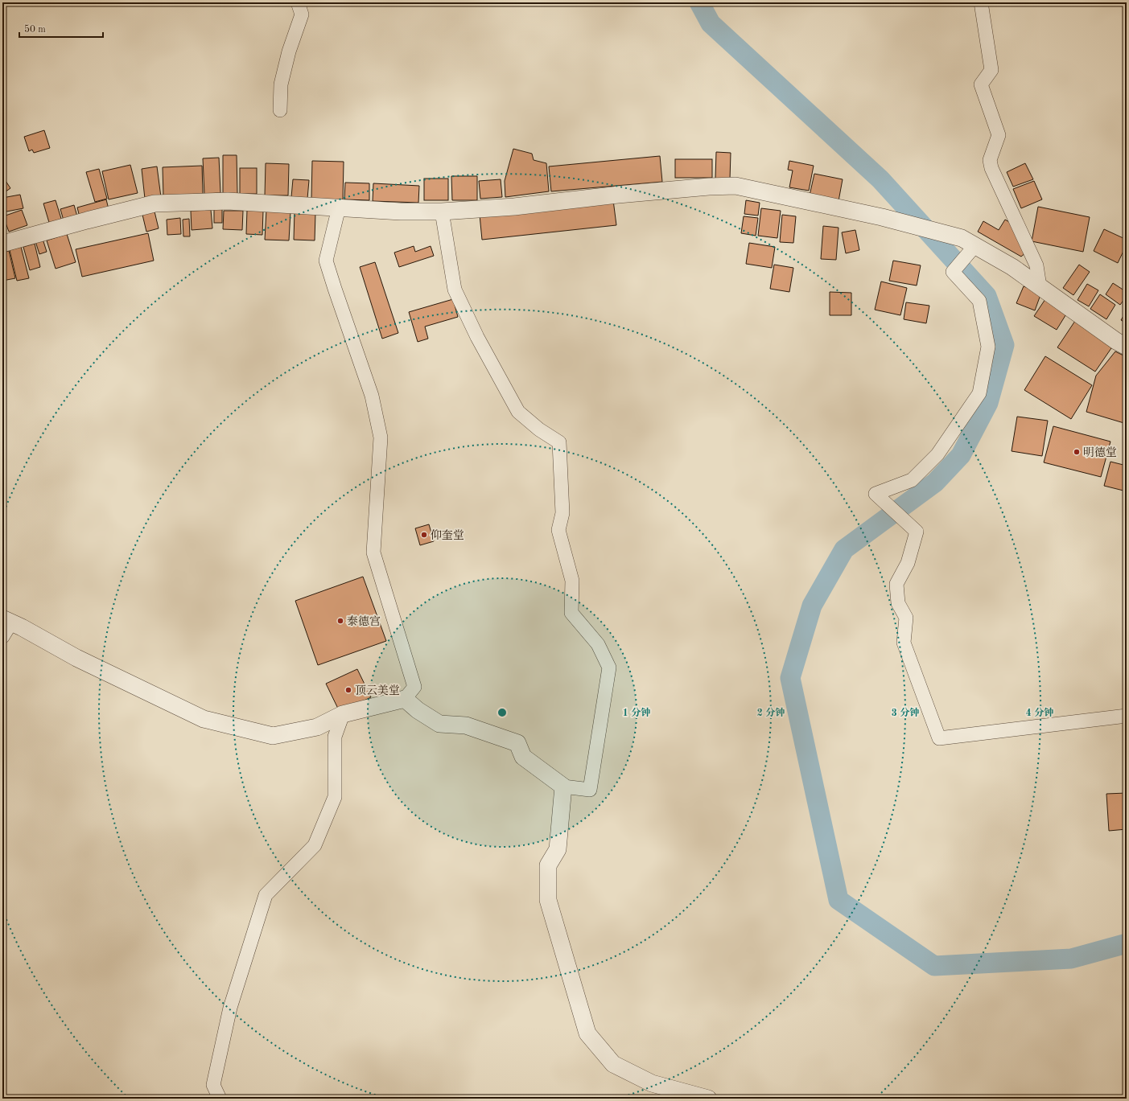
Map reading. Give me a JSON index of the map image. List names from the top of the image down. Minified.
{"places":["明德堂","仰奎堂","泰德宫","顶云美堂"],"scale_bar":"50 m","rings":["1 分钟","2 分钟","3 分钟","4 分钟"]}
